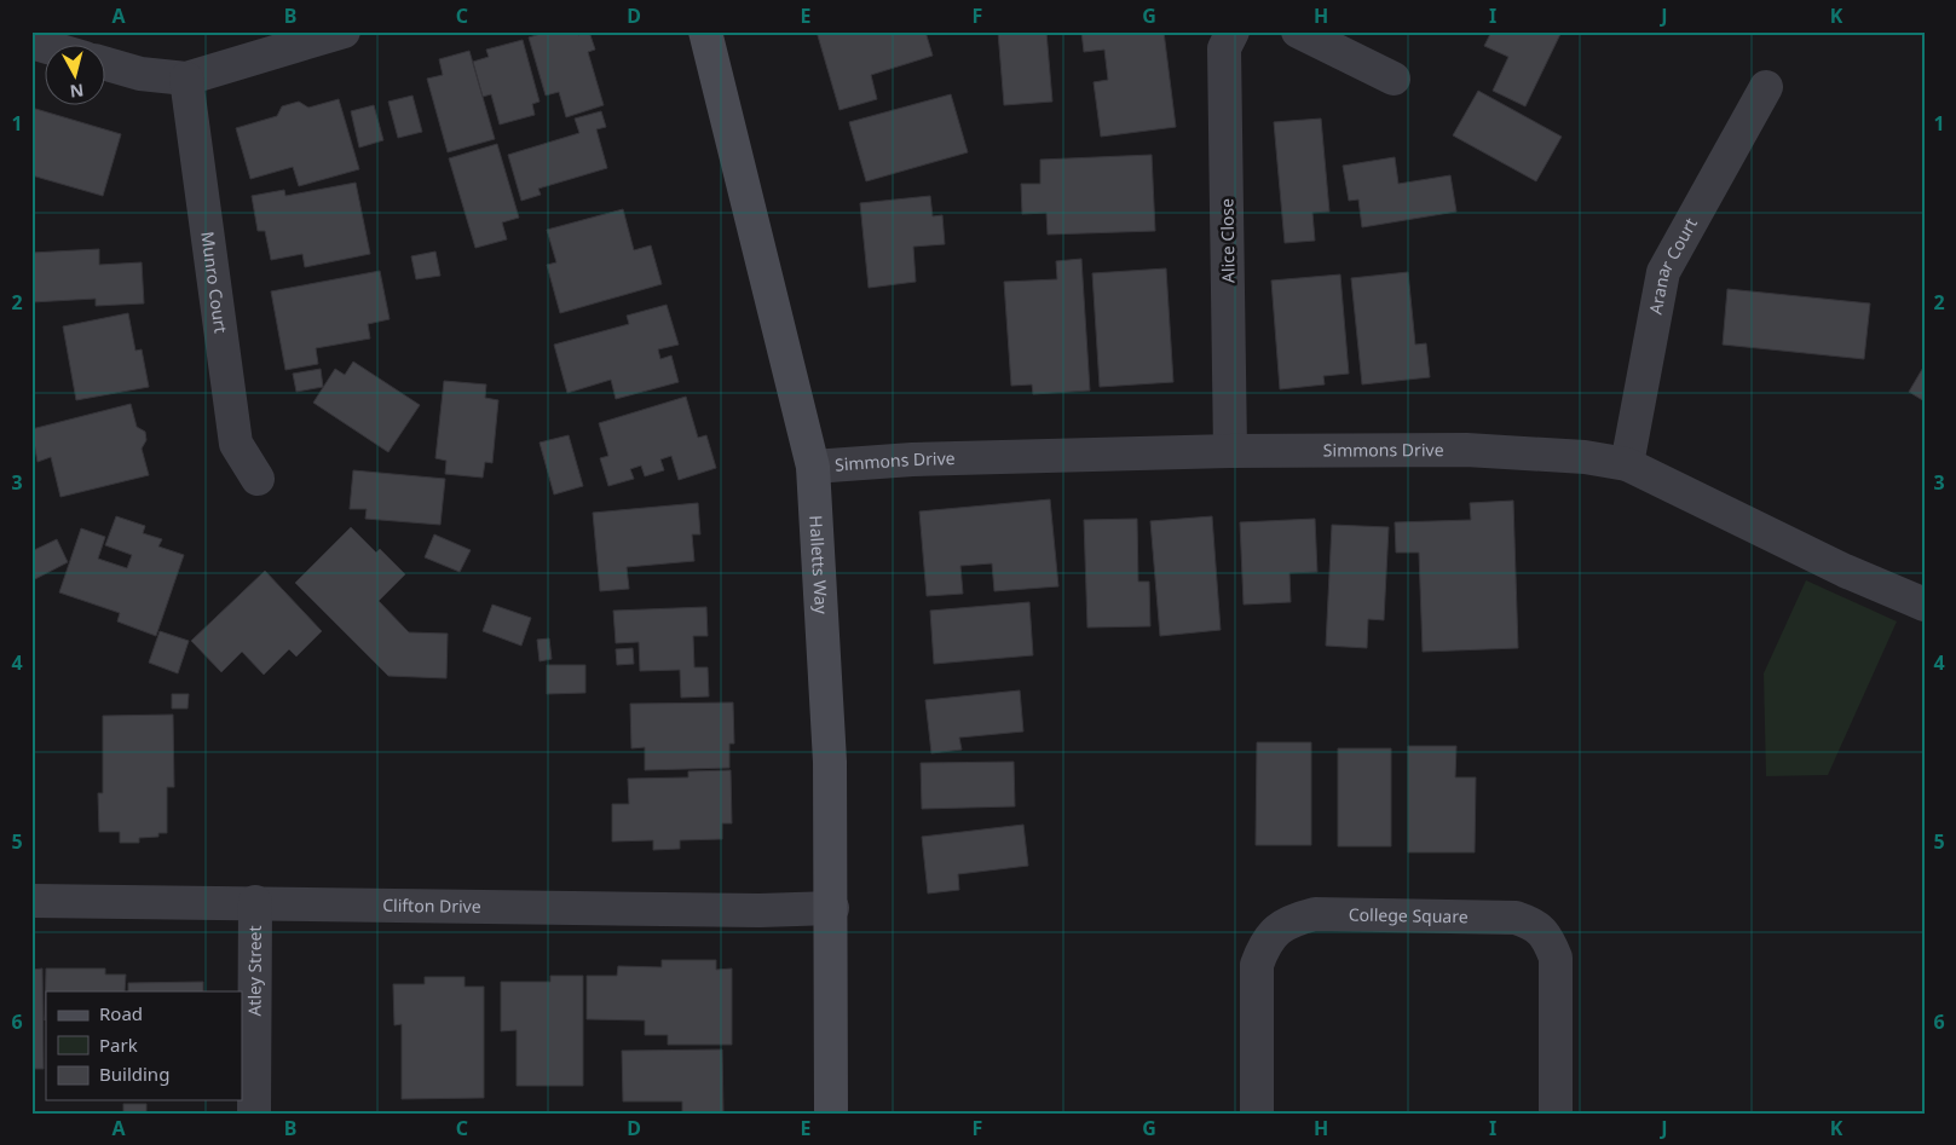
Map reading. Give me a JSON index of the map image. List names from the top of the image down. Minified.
{"streets":{"street":["Alice Close","Aranar Court","Munro Court","Simmons Drive","Halletts Way","Clifton Drive","College Square","Atley Street"]},"crossings":[["Alice Close","Simmons Drive"],["Aranar Court","Simmons Drive"],["Simmons Drive","Halletts Way"],["Halletts Way","Clifton Drive"],["Clifton Drive","Atley Street"]],"legend":["Road","Park","Building"],"north":"bottom","grid":{"columns":["A","B","C","D","E","F","G","H","I","J","K"],"rows":["1","2","3","4","5","6"]}}
